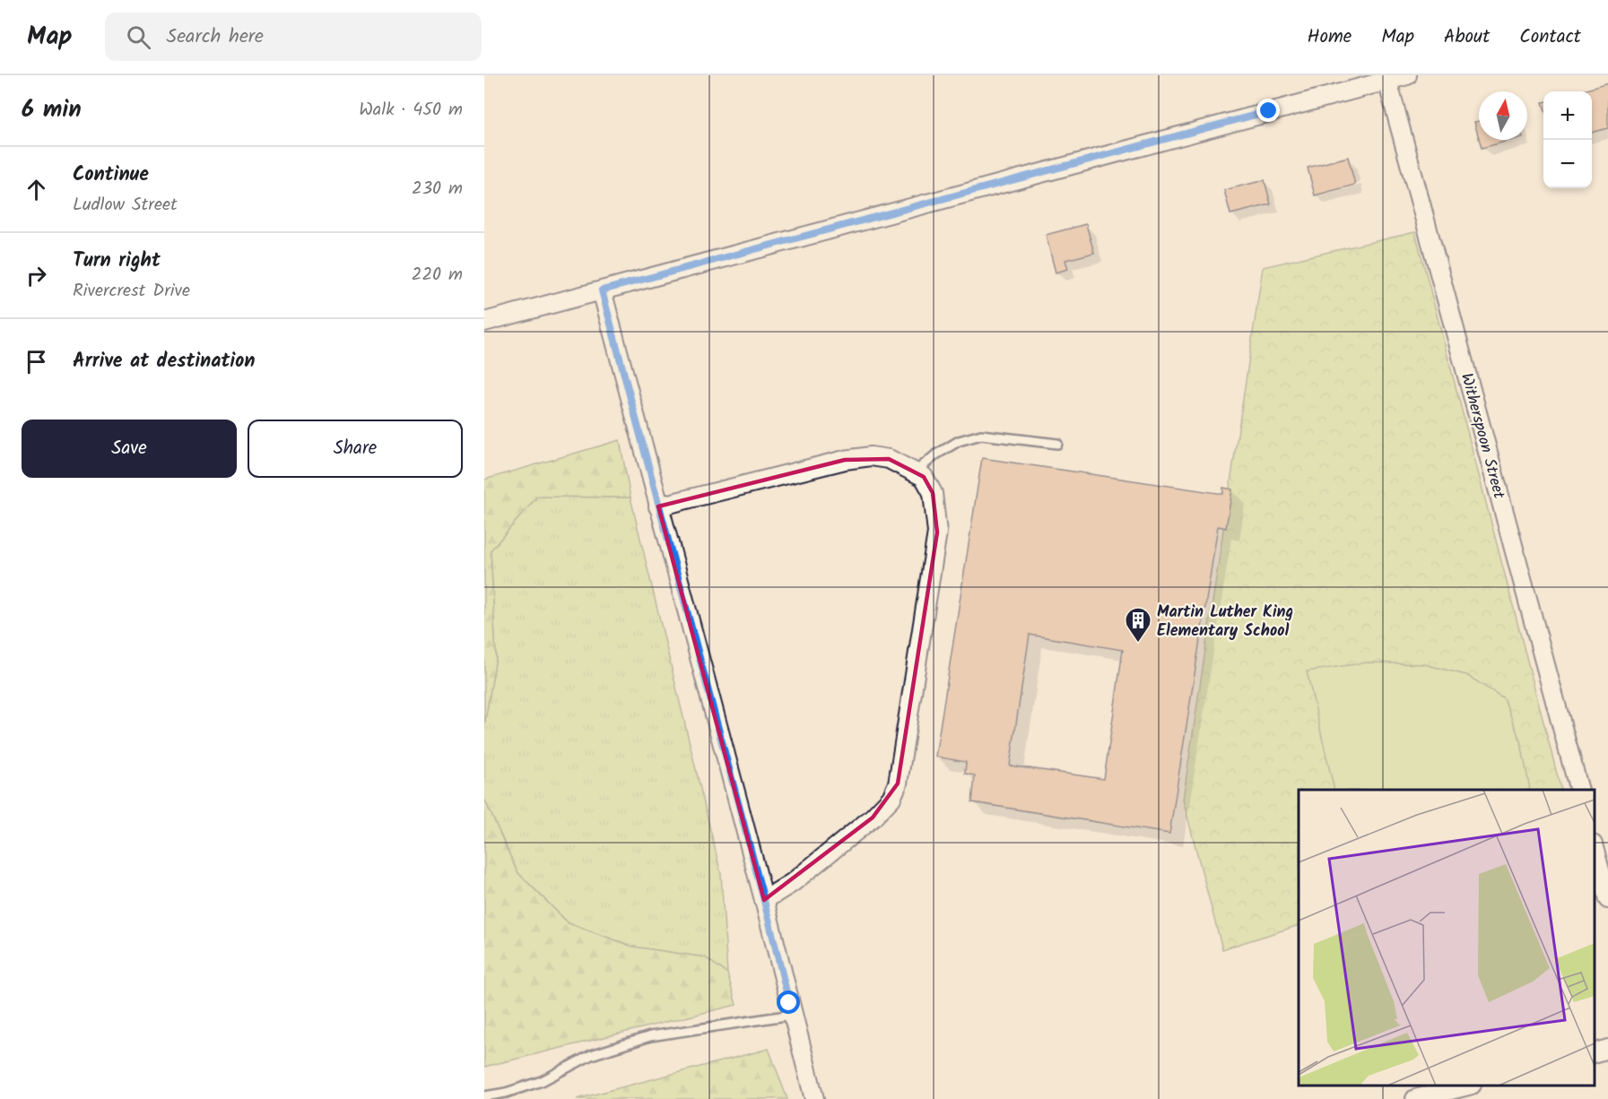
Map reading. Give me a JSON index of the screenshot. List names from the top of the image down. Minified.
{"streets":{"street":["Witherspoon Street"]},"places":{"building":["Martin Luther King Elementary School"]},"north":"top","page":{"header":"Map","search":"Search here","nav":["Home","Map","About","Contact"],"heading":["6 min","Walk · 450 m"],"map_buttons":["+","−"],"list":[["Continue","Ludlow Street","230 m"],["Turn right","Rivercrest Drive","220 m"],"Arrive at destination"],"buttons":["Save","Share"]}}
